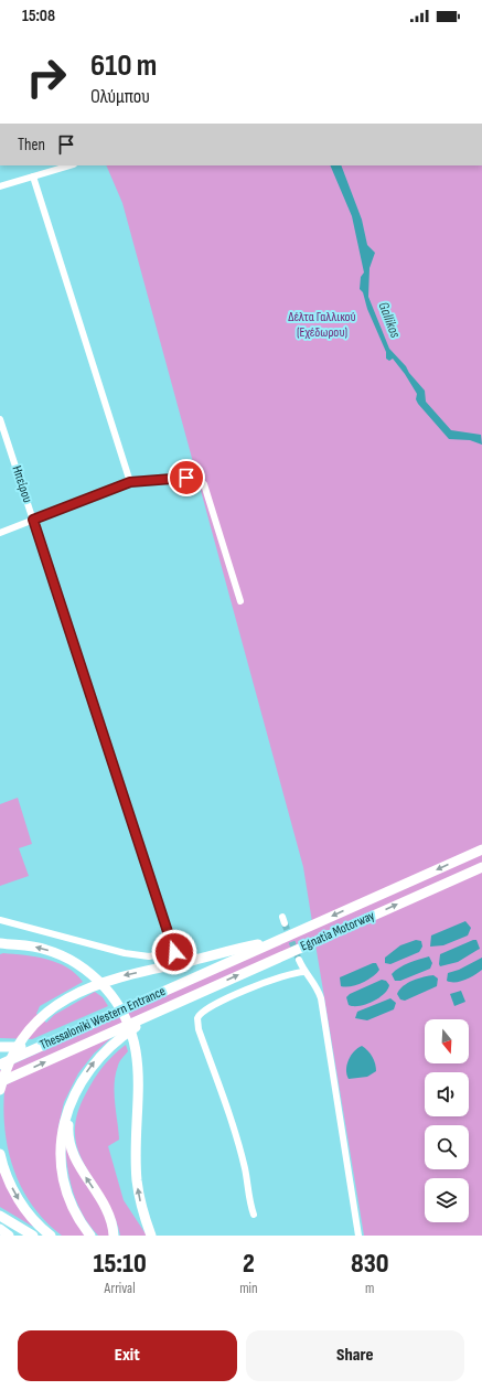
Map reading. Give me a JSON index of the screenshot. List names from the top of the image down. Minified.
{"streets":{"highway":["Egnatia Motorway","Thessaloniki Western Entrance"],"street":["Ηπείρου"]},"crossings":[["Egnatia Motorway","Thessaloniki Western Entrance"]],"water":["Gallikos"],"parks":["Δέλτα Γαλλικού (Εχέδωρου)"],"north":"bottom","page":{"status":"15:08","turn":["610 m","Ολύμπου"],"then":"Then","eta":["15:10","Arrival","2","min","830","m"],"buttons":["Exit","Share"]}}
